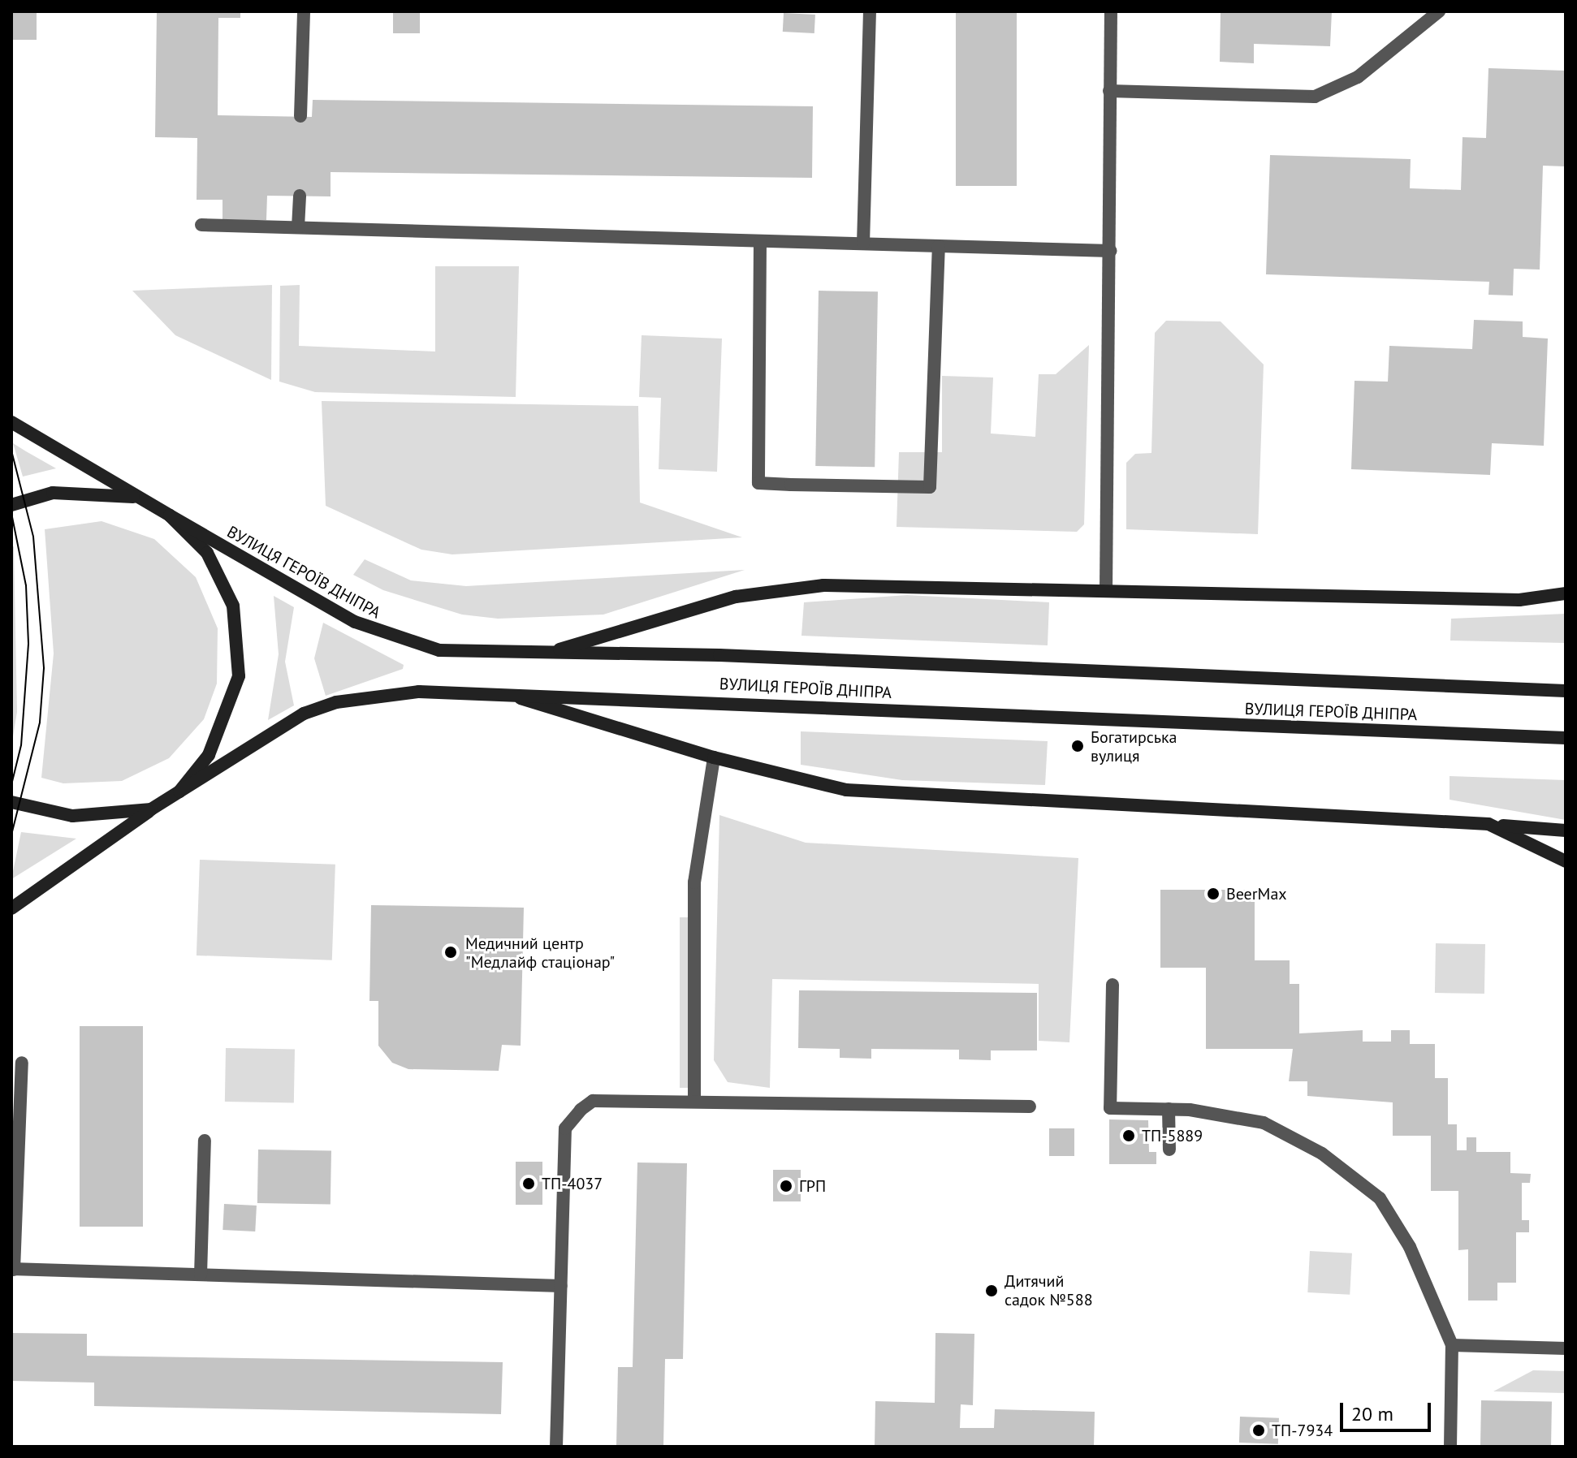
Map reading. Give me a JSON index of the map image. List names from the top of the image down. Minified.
{"streets":{"main road":["ВУЛИЦЯ ГЕРОЇВ ДНІПРА"]},"places":["Богатирська вулиця","BeerMax","Медичний центр \"Медлайф стаціонар\"","ТП-5889","ТП-4037","ГРП","Дитячий садок №588","ТП-7934"],"scale_bar":"20 m"}
